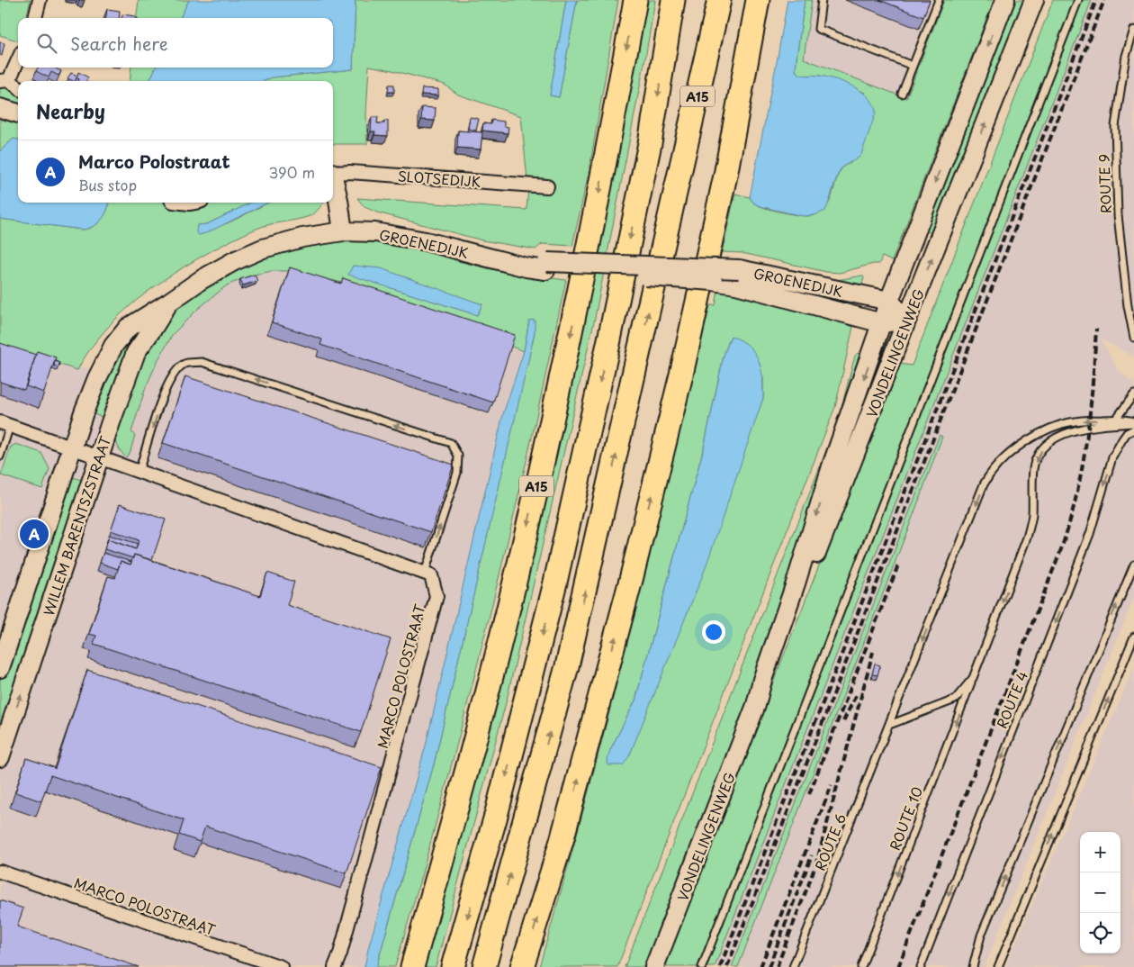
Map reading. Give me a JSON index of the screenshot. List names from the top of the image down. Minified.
{"streets":{"highway":["A15"],"main road":["SLOTSEDIJK","GROENEDIJK","VONDELINGENWEG","WILLEM BARENTSZSTRAAT"],"street":["MARCO POLOSTRAAT"],"lane":["ROUTE 9","ROUTE 4","ROUTE 10","ROUTE 6"]},"crossings":[["SLOTSEDIJK","GROENEDIJK"],["SLOTSEDIJK","WILLEM BARENTSZSTRAAT"],["GROENEDIJK","VONDELINGENWEG"],["GROENEDIJK","WILLEM BARENTSZSTRAAT"],["ROUTE 10","ROUTE 6"]],"one_way":["ROUTE 10","ROUTE 6"],"page":{"search":"Search here","heading":"Nearby","list":[{"mark":"A","name":"Marco Polostraat","note":"Bus stop","value":"390 m"}],"pins":"A","map_buttons":["+","−"]}}
